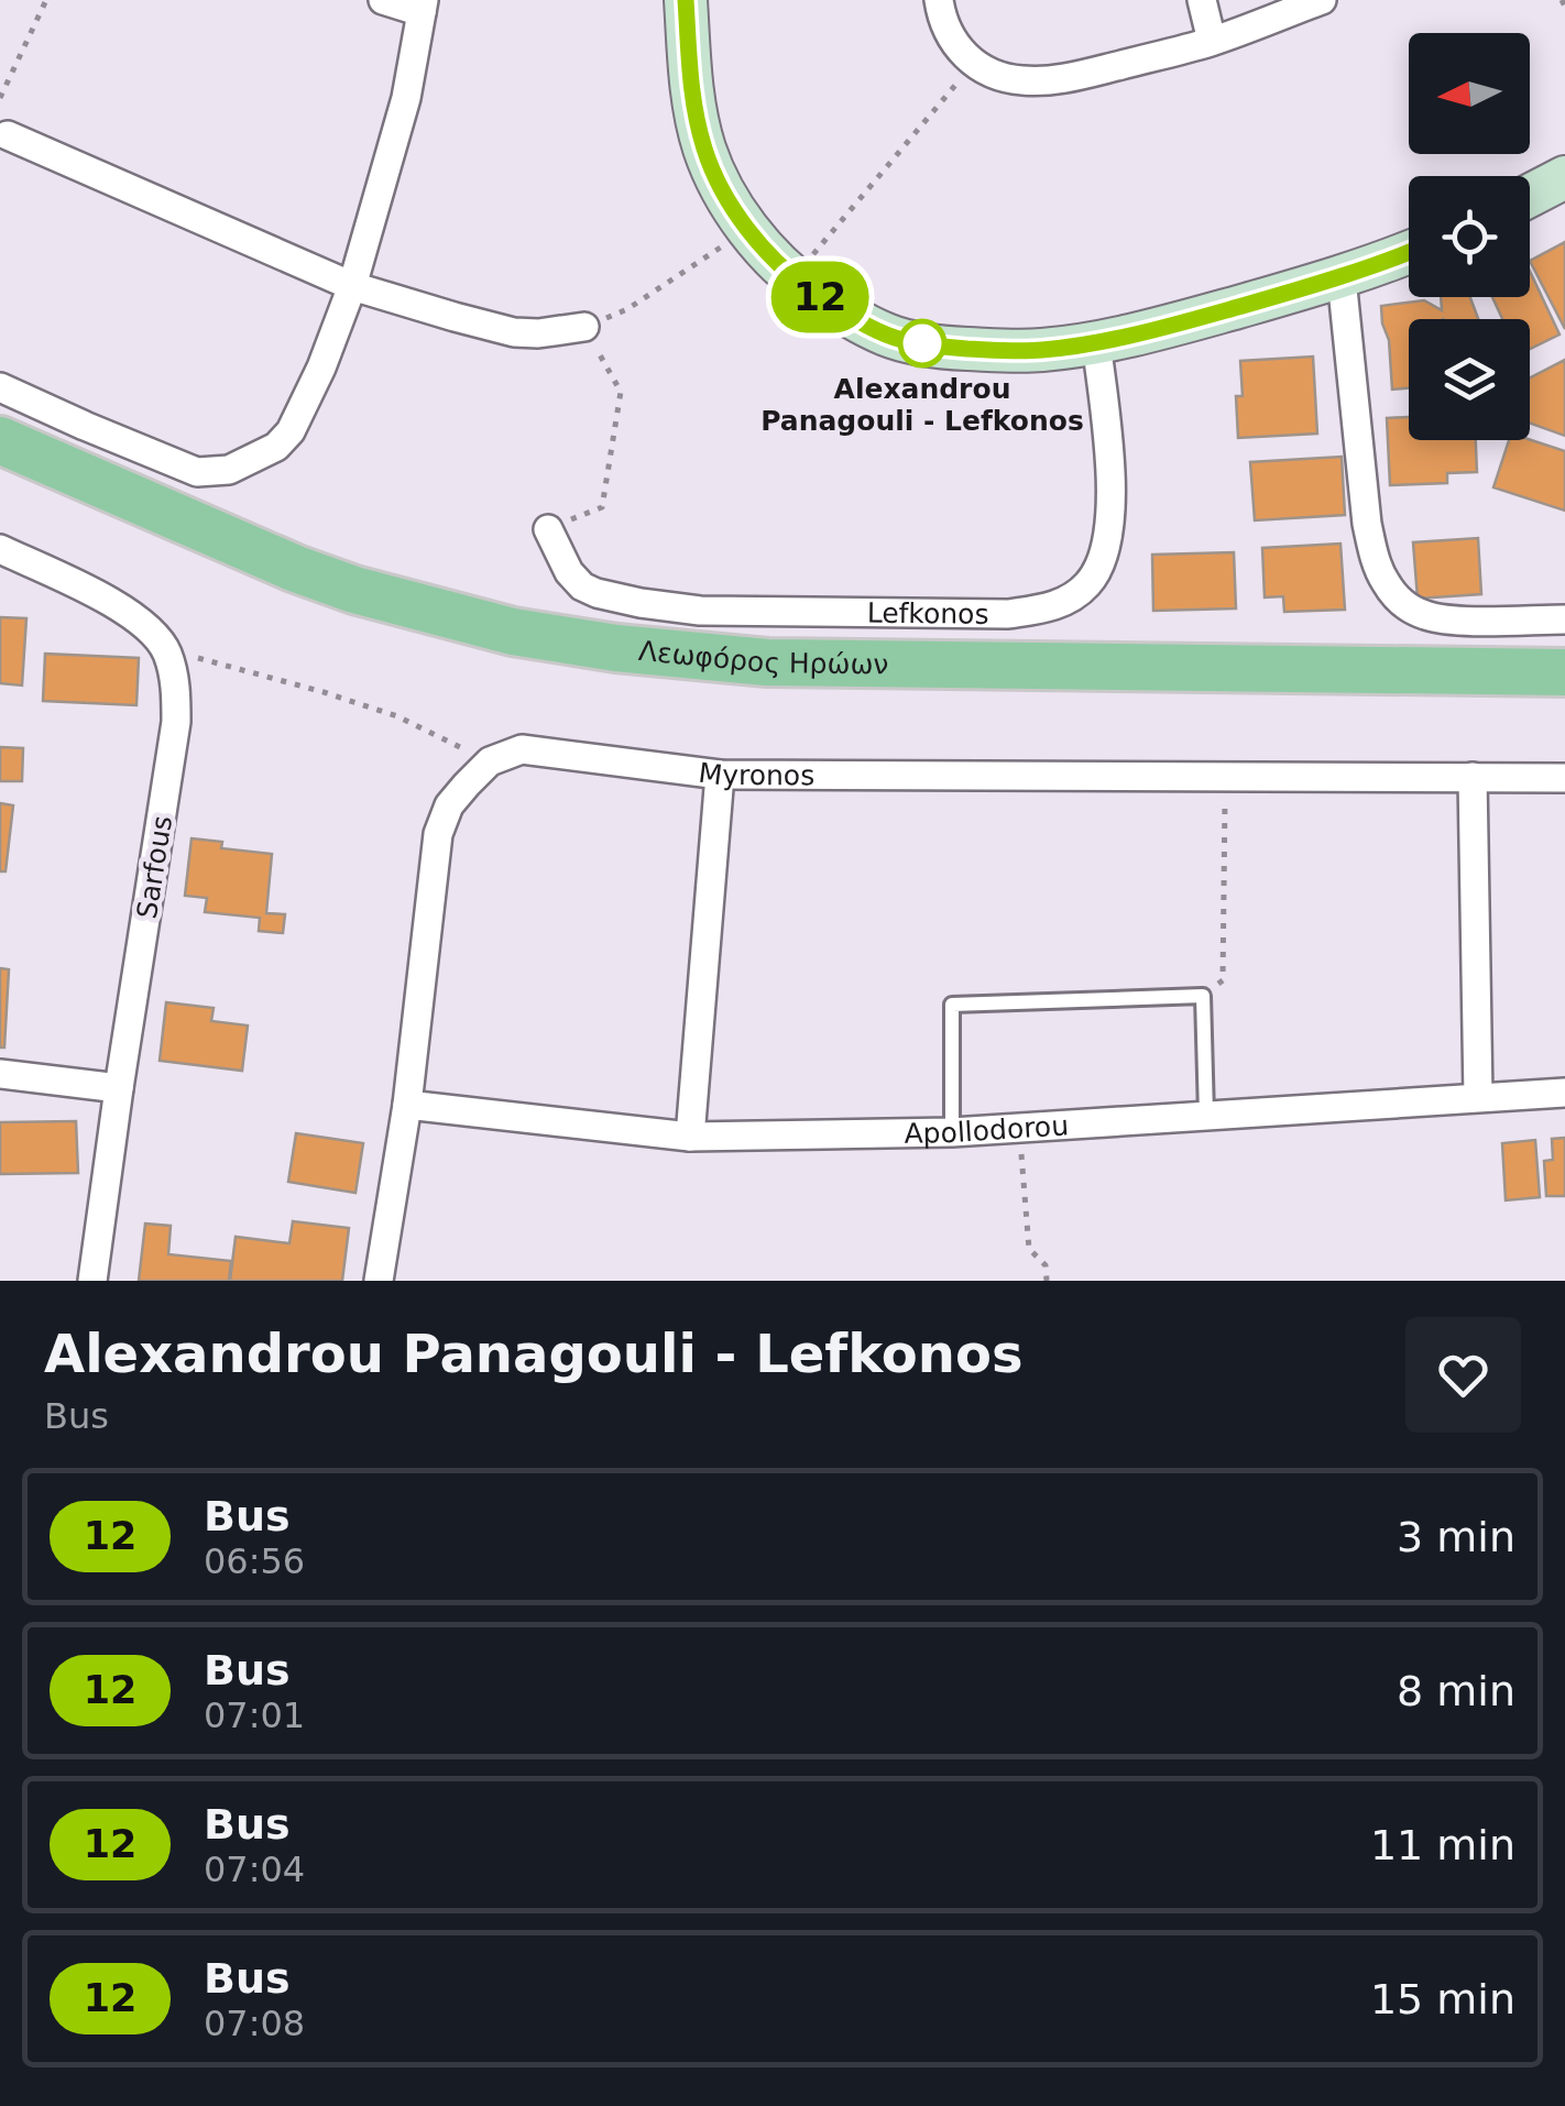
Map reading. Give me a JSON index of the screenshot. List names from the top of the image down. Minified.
{"streets":{"main road":["Λεωφόρος Ηρώων"],"street":["Lefkonos","Myronos","Sarfous","Apollodorou"]},"places":["Alexandrou Panagouli - Lefkonos"],"lines":["bus line 12"],"north":"left","page":{"on_map":"12","heading":["Alexandrou Panagouli - Lefkonos","Bus"],"list":[{"mark":"12","name":"Bus","note":"06:56","value":"3 min"},{"mark":"12","name":"Bus","note":"07:01","value":"8 min"},{"mark":"12","name":"Bus","note":"07:04","value":"11 min"},{"mark":"12","name":"Bus","note":"07:08","value":"15 min"}]}}
